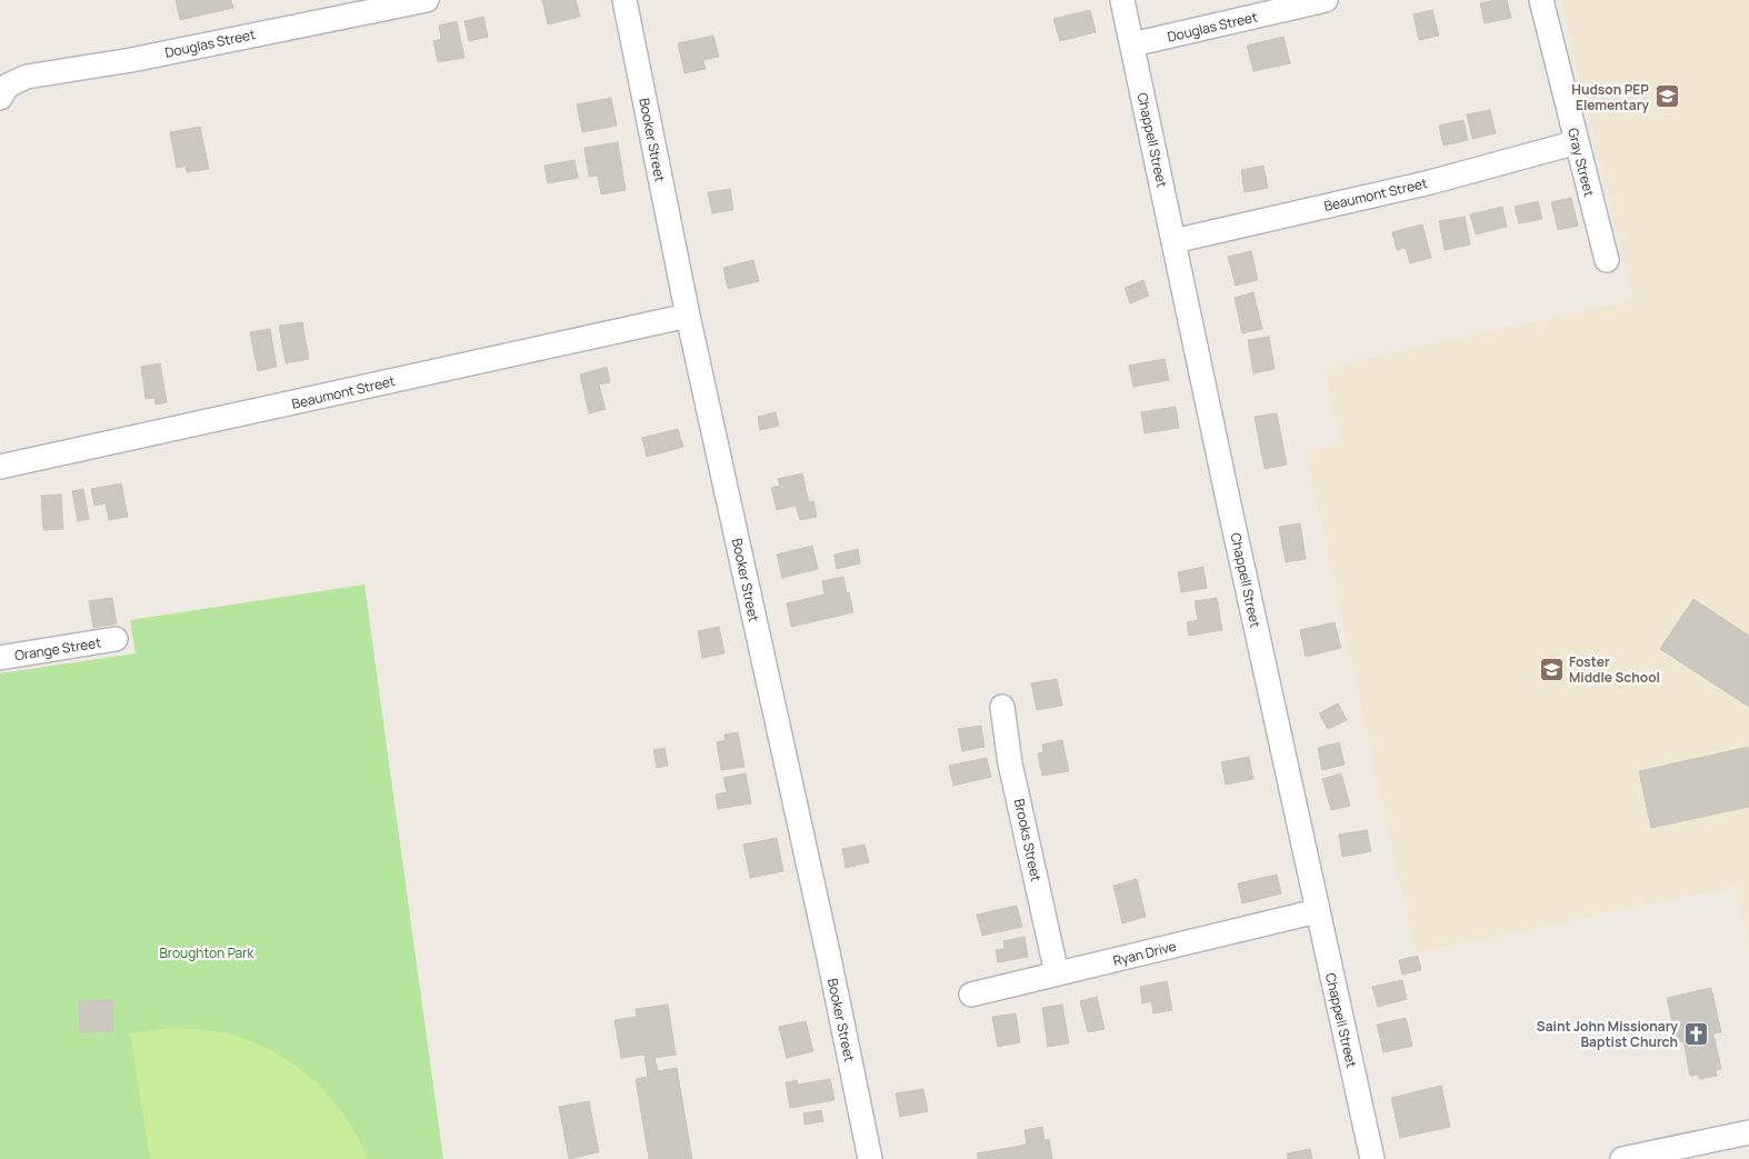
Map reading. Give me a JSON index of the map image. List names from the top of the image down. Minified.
{"streets":{"street":["Douglas Street","Booker Street","Chappell Street","Gray Street","Beaumont Street","Orange Street","Brooks Street","Ryan Drive"]},"crossings":[["Douglas Street","Chappell Street"],["Booker Street","Beaumont Street"],["Chappell Street","Beaumont Street"],["Chappell Street","Ryan Drive"],["Gray Street","Beaumont Street"],["Brooks Street","Ryan Drive"]],"parks":["Broughton Park"],"places":{"school or university":["Hudson PEP Elementary","Foster Middle School"],"church":["Saint John Missionary Baptist Church"]}}
